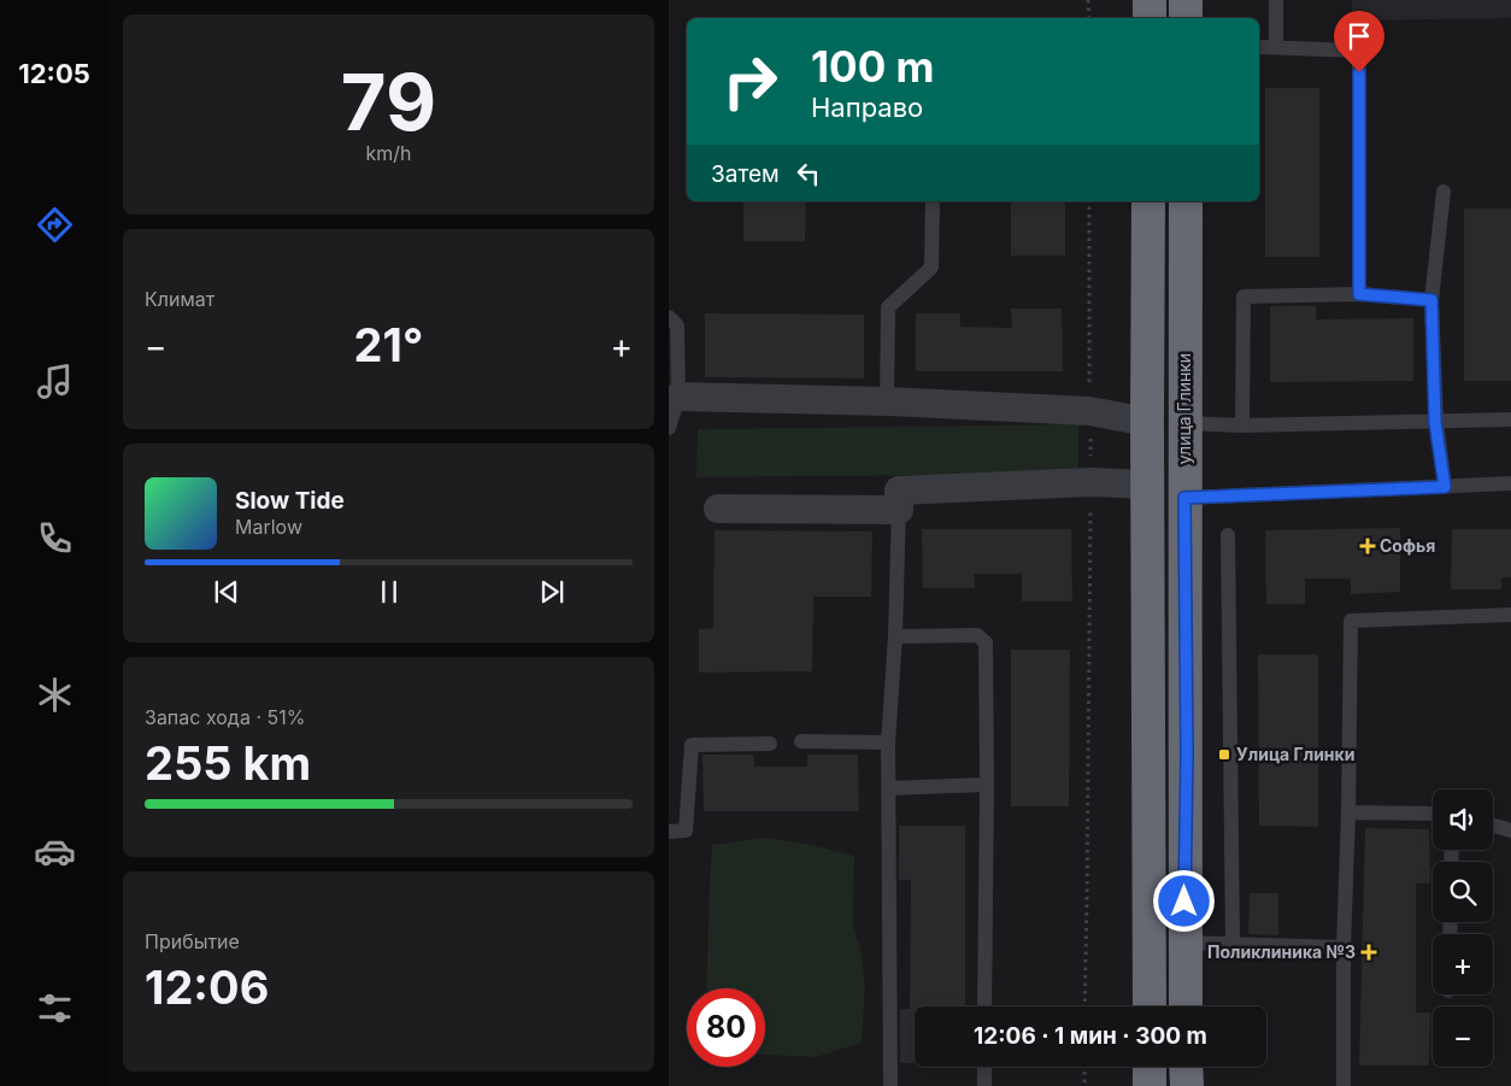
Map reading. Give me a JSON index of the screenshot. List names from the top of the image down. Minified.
{"streets":{"highway":["улица Глинки"]},"places":{"health":["Софья","Поликлиника №3"],"transit":["Улица Глинки"]},"page":{"tabs":"12:05","tile":[["79","km/h"],"Климат",["Запас хода · 51%","255 km"],["Прибытие","12:06"]],"turn":["100 m","Направо"],"then":"Затем","heat":["−","21°","+"],"song":["Slow Tide","Marlow"],"map_buttons":["+","−"],"limit":"80","trip":"12:06 · 1 мин · 300 m"}}
